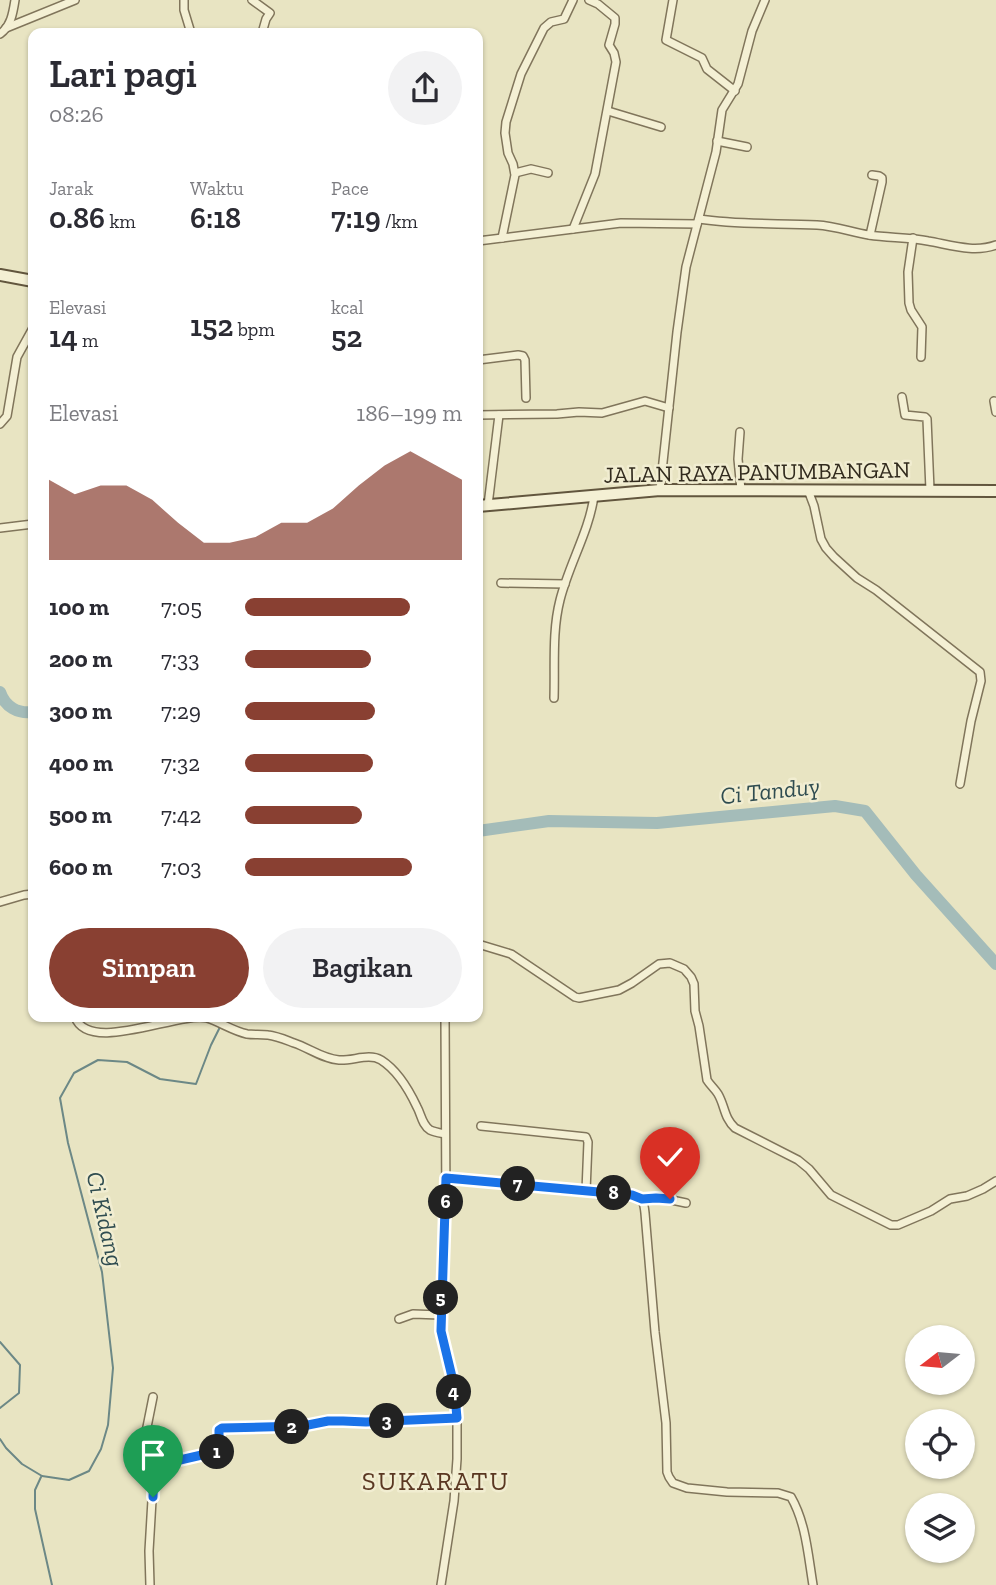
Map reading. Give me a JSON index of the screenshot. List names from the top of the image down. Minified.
{"streets":{"main road":["JALAN RAYA PANUMBANGAN"]},"districts":["SUKARATU"],"water":["Ci Tanduy","Ci Kidang"],"north":"left","page":{"heading":["Lari pagi","08:26"],"stats":[["Jarak","0.86 km"],["Waktu","6:18"],["Pace","7:19 /km"],["Elevasi","14 m"],["152 bpm"],["kcal","52"]],"chart":["Elevasi","186–199 m"],"list":[{"name":"100 m","note":"7:05"},{"name":"200 m","note":"7:33"},{"name":"300 m","note":"7:29"},{"name":"400 m","note":"7:32"},{"name":"500 m","note":"7:42"},{"name":"600 m","note":"7:03"}],"buttons":["Simpan","Bagikan"],"pins":["7","8","6","5","4","3","2","1"]}}
